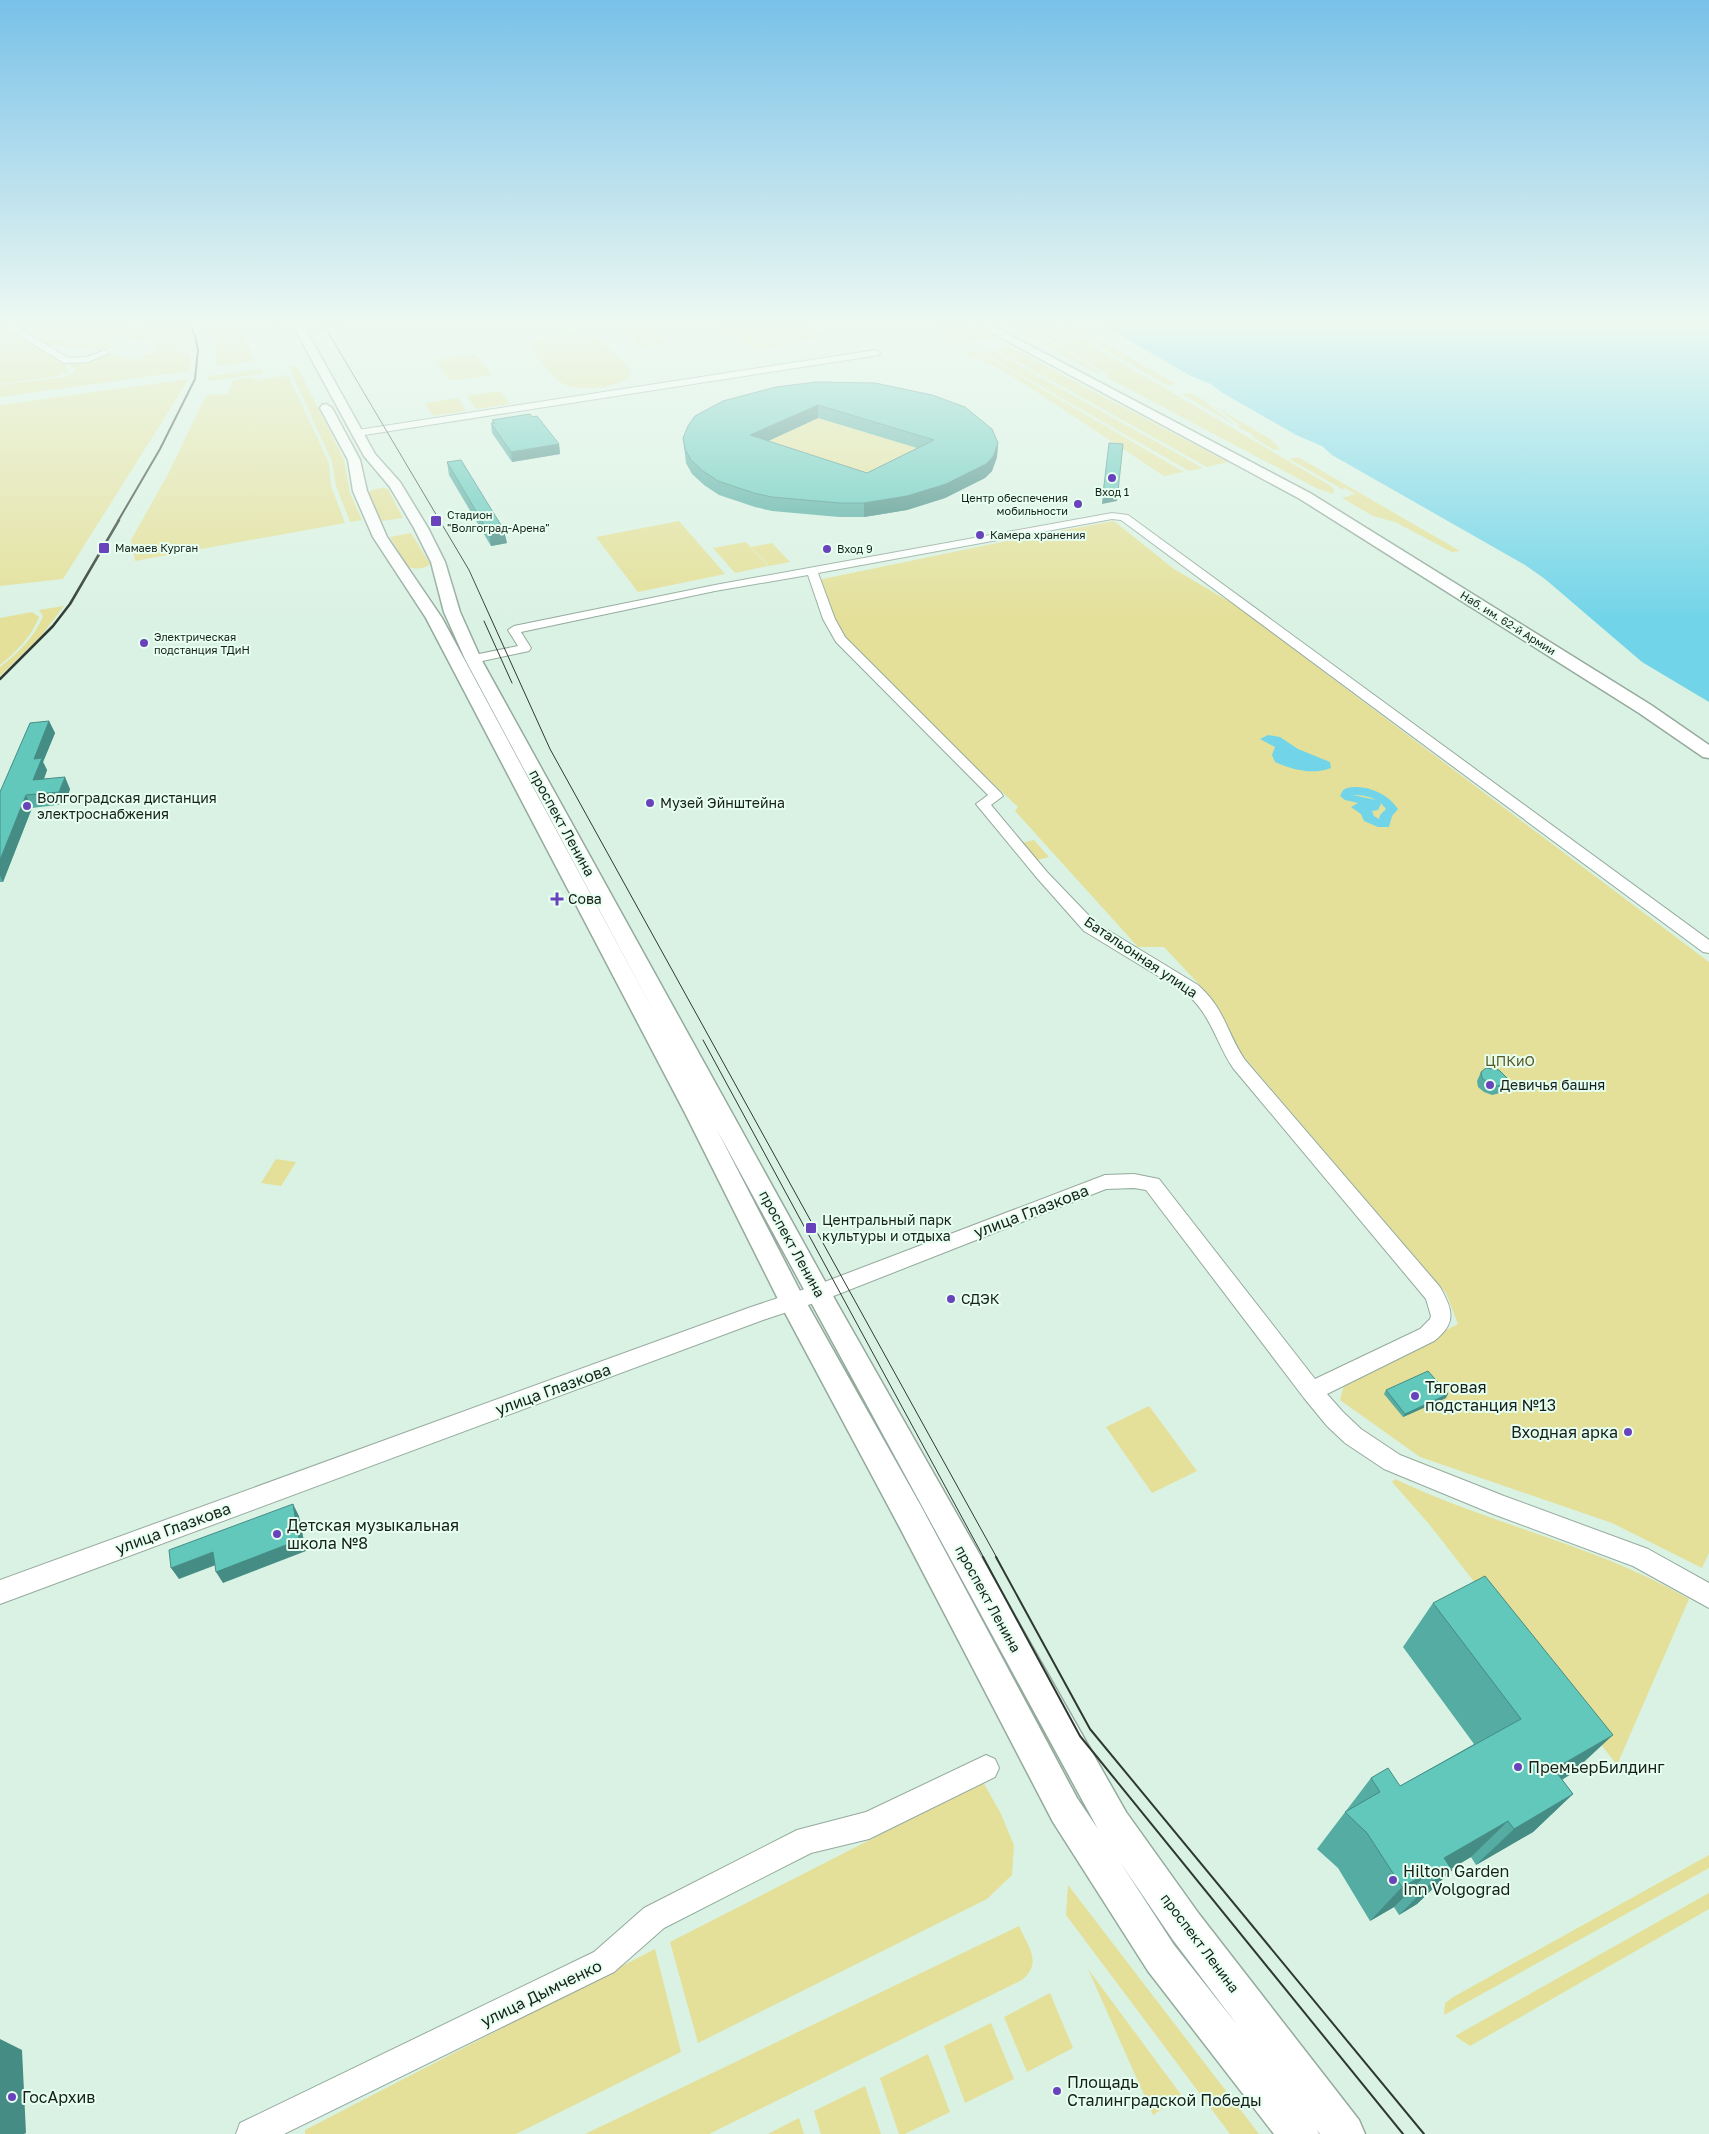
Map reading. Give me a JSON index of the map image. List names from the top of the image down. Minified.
{"streets":{"main road":["Наб. им. 62-й Армии","проспект Ленина"],"street":["Батальонная улица","улица Глазкова","улица Дымченко"]},"crossings":[["проспект Ленина","улица Глазкова"],["Батальонная улица","улица Глазкова"]],"parks":["ЦПКиО"],"places":{"other":["Вход 1","Центр обеспечения мобильности","Камера хранения","Вход 9","Электрическая подстанция ТДиН","Музей Эйнштейна","Волгоградская дистанция электроснабжения","Девичья башня","СДЭК","Тяговая подстанция №13","Входная арка","Детская музыкальная школа №8","ПремьерБилдинг","Hilton Garden Inn Volgograd","Площадь Сталинградской Победы","ГосАрхив"],"transit":["Стадион \"Волгоград-Арена\"","Мамаев Курган","Центральный парк культуры и отдыха"],"health":["Сова"]}}
